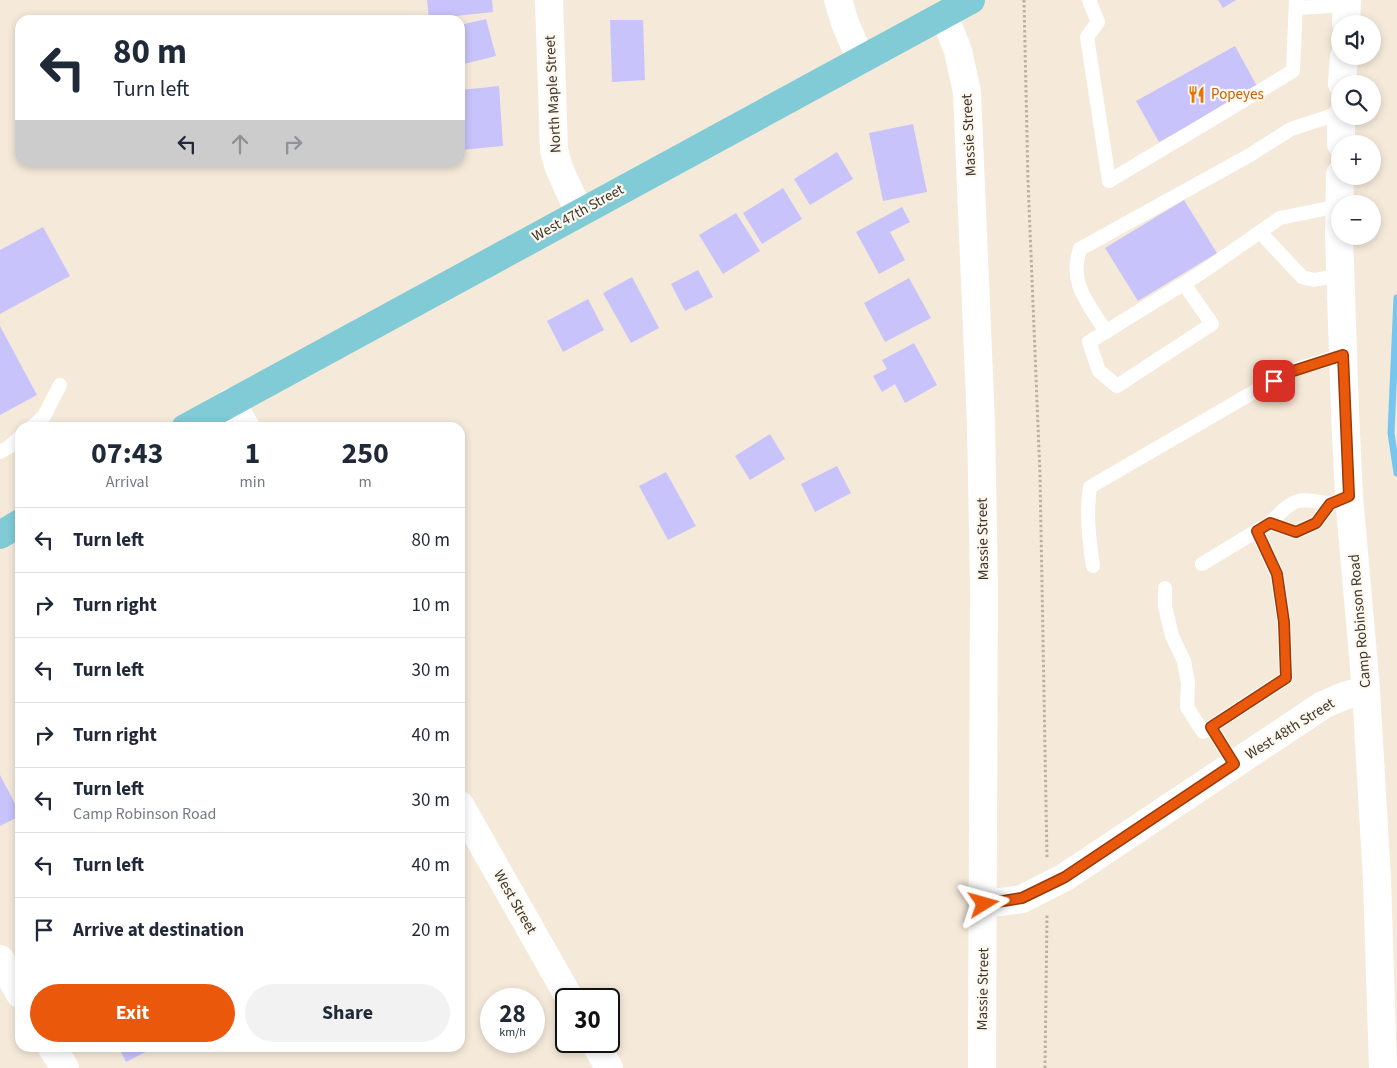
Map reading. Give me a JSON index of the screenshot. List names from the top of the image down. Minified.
{"streets":{"main road":["West 47th Street"],"street":["North Maple Street","Massie Street","Camp Robinson Road","West 48th Street","West Street"]},"crossings":[["North Maple Street","West 47th Street"],["Massie Street","West 47th Street"],["Massie Street","West 48th Street"],["Camp Robinson Road","West 48th Street"]],"places":{"restaurant":["Popeyes"]},"page":{"map_buttons":["+","−"],"turn":["80 m","Turn left"],"eta":["07:43","Arrival","1","min","250","m"],"list":[{"name":"Turn left","value":"80 m"},{"name":"Turn right","value":"10 m"},{"name":"Turn left","value":"30 m"},{"name":"Turn right","value":"40 m"},{"name":"Turn left","note":"Camp Robinson Road","value":"30 m"},{"name":"Turn left","value":"40 m"},{"name":"Arrive at destination","value":"20 m"}],"buttons":["Exit","Share"],"speed":"28 km/h","limit":"30"}}
